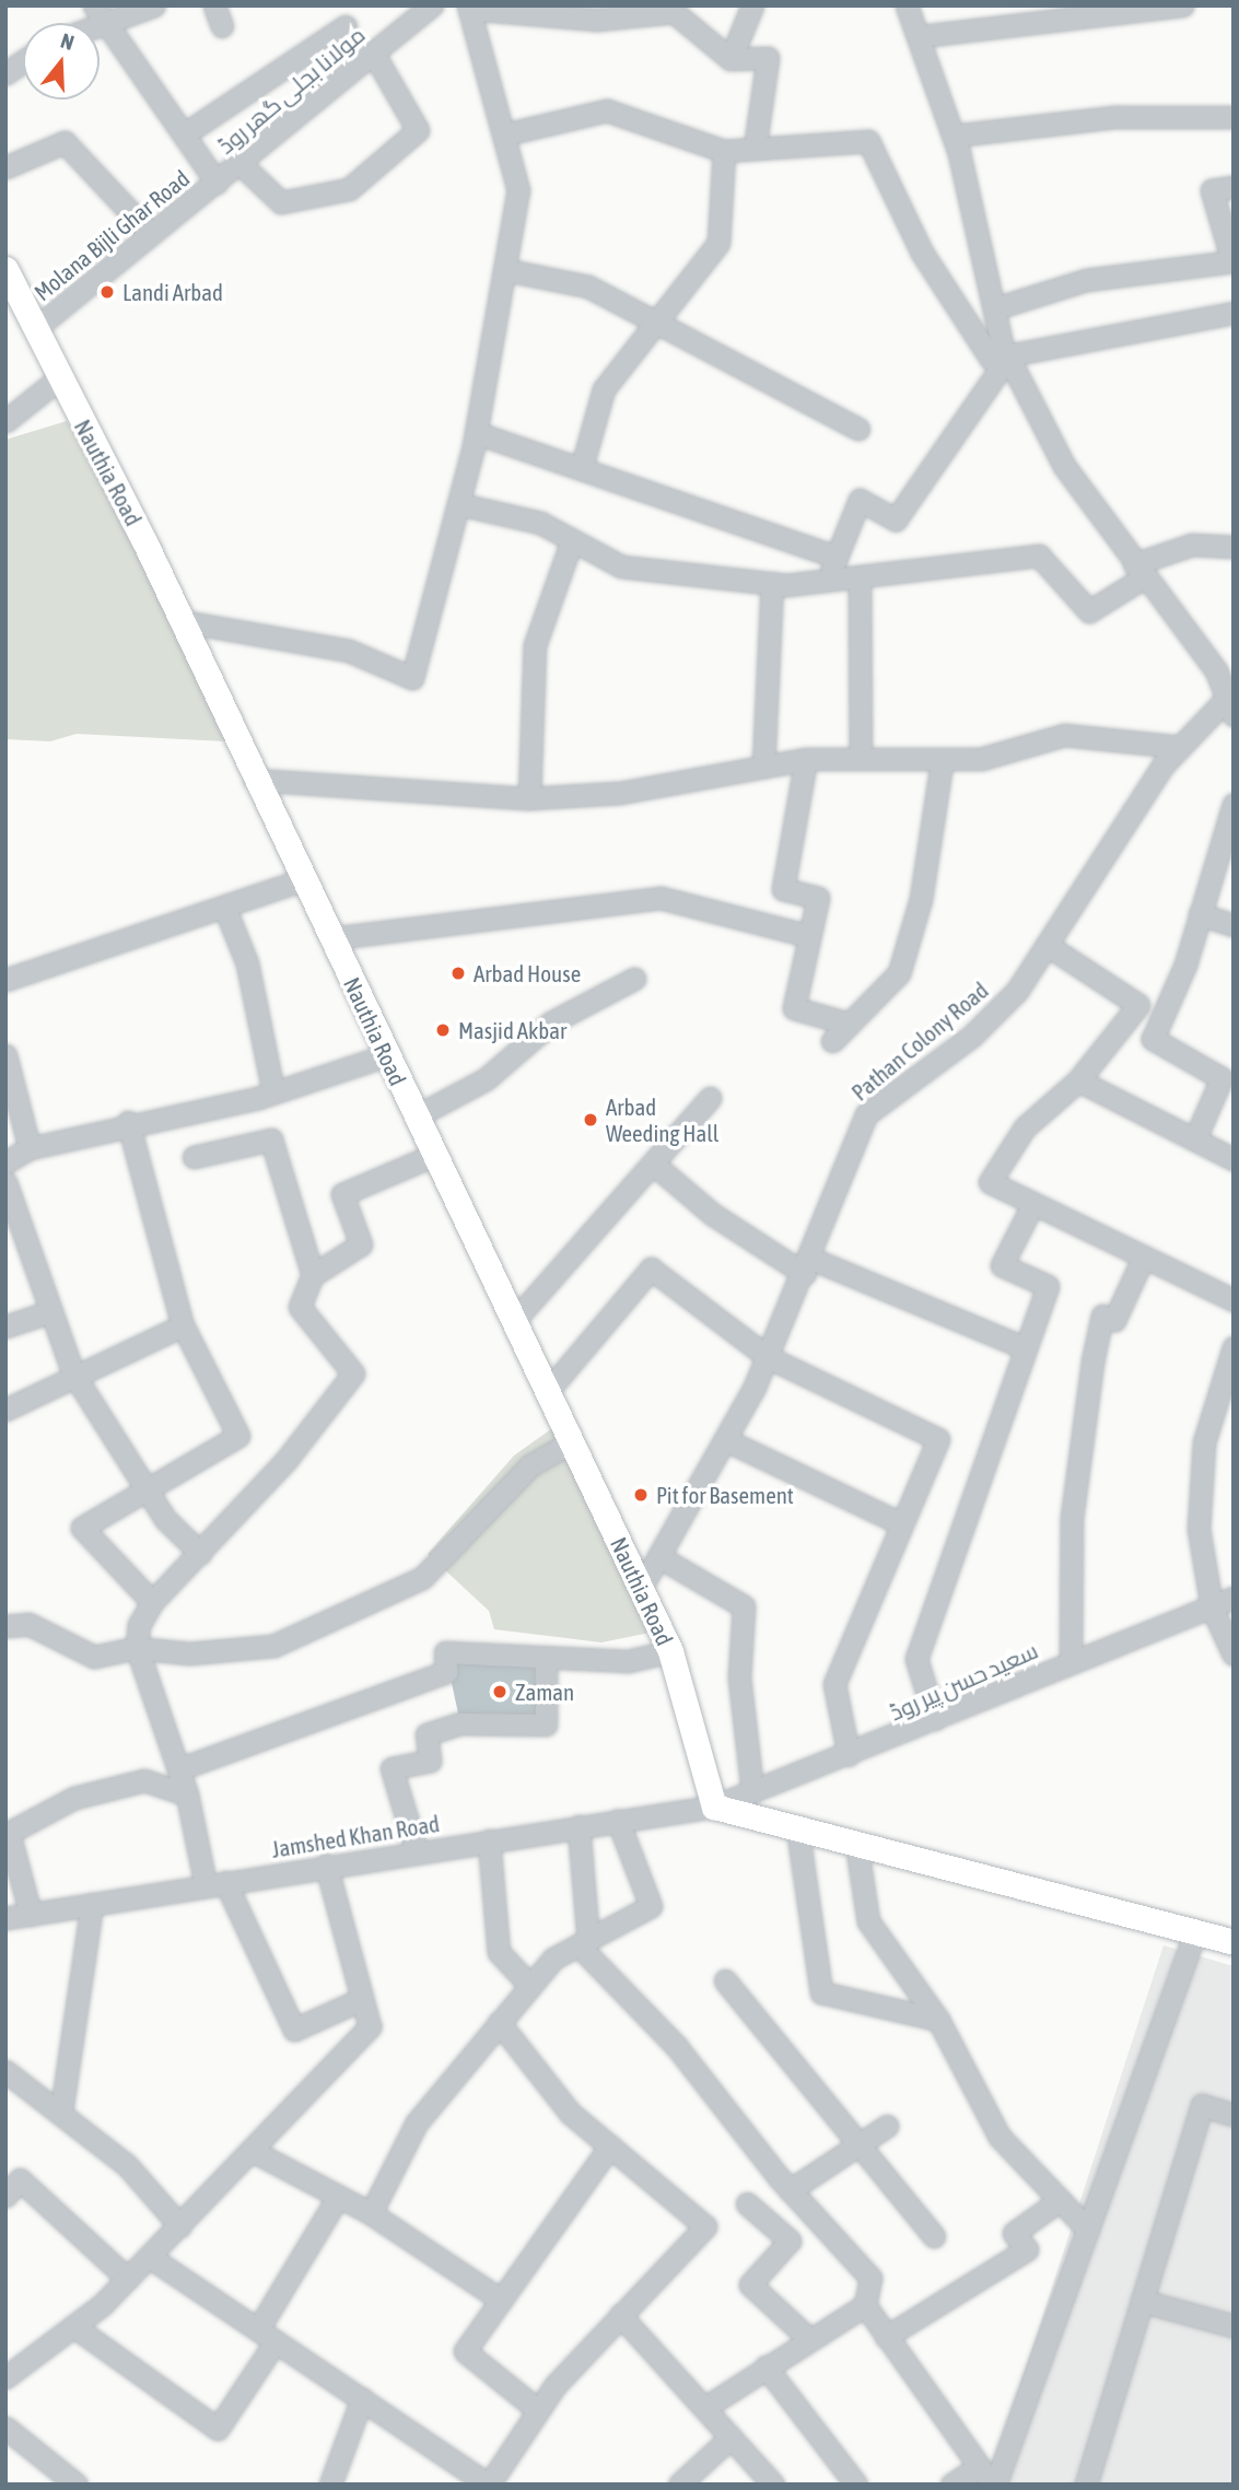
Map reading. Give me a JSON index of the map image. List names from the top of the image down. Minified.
{"streets":{"main road":["Nauthia Road"],"street":["مولانا بجلی گھر روڈ","Molana Bijli Ghar Road","Pathan Colony Road","سعید حسن پیر روڈ","Jamshed Khan Road"]},"crossings":[["مولانا بجلی گھر روڈ","Molana Bijli Ghar Road"],["Molana Bijli Ghar Road","Nauthia Road"],["Nauthia Road","Pathan Colony Road"],["Nauthia Road","سعید حسن پیر روڈ"],["Nauthia Road","Jamshed Khan Road"],["سعید حسن پیر روڈ","Jamshed Khan Road"]],"places":["Landi Arbad","Arbad House","Masjid Akbar","Arbad Weeding Hall","Pit for Basement","Zaman"],"north":"top"}
